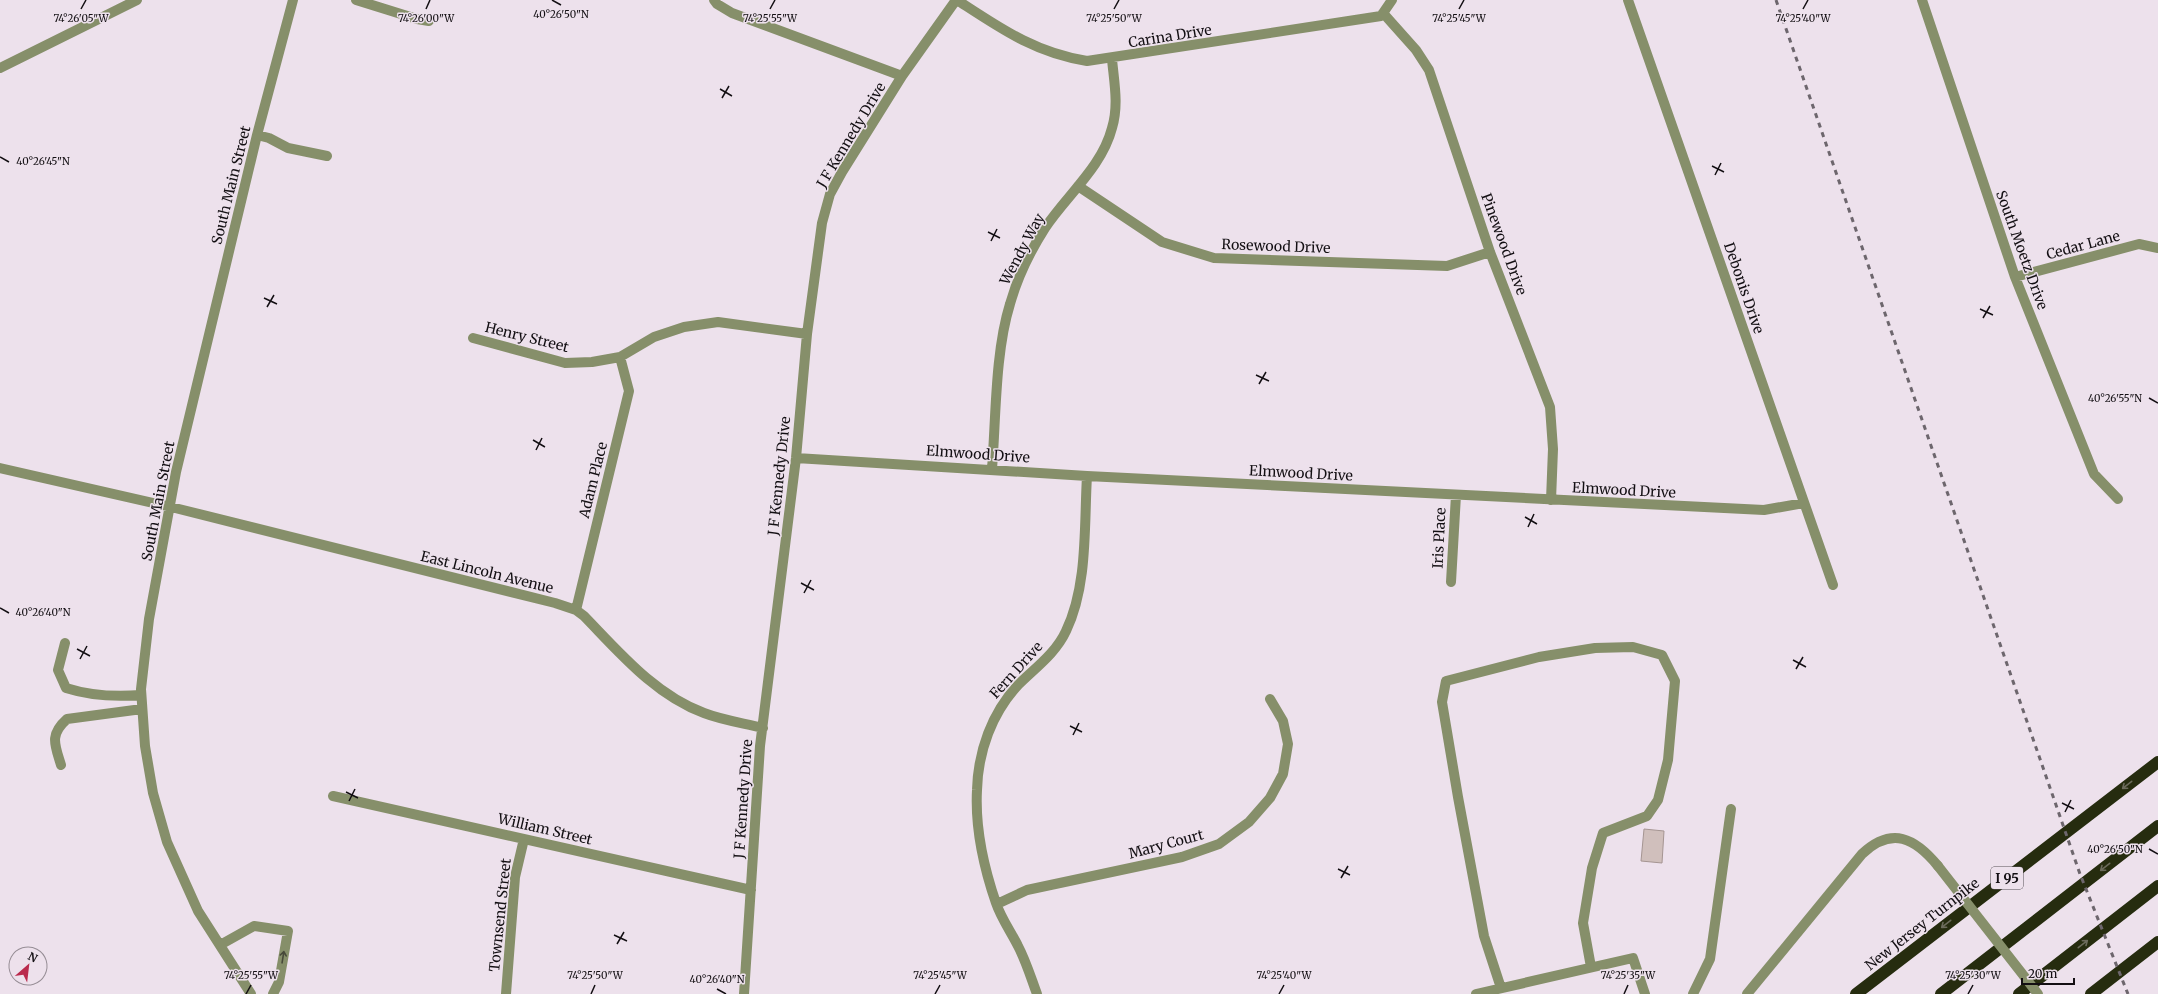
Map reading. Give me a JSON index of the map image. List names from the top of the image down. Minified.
{"streets":{"highway":["I 95","New Jersey Turnpike"],"street":["Carina Drive","J F Kennedy Drive","South Main Street","Pinewood Drive","Cedar Lane","Rosewood Drive","Wendy Way","South Moetz Drive","Debonis Drive","Henry Street","Elmwood Drive","Adam Place","Iris Place","East Lincoln Avenue","Fern Drive","William Street","Mary Court","Townsend Street"]},"crossings":[["Carina Drive","J F Kennedy Drive"],["Carina Drive","Pinewood Drive"],["Carina Drive","Wendy Way"],["J F Kennedy Drive","Henry Street"],["J F Kennedy Drive","Elmwood Drive"],["J F Kennedy Drive","East Lincoln Avenue"],["J F Kennedy Drive","William Street"],["South Main Street","East Lincoln Avenue"],["Pinewood Drive","Rosewood Drive"],["Pinewood Drive","Elmwood Drive"],["Cedar Lane","South Moetz Drive"],["Rosewood Drive","Wendy Way"],["Wendy Way","Elmwood Drive"],["Debonis Drive","Elmwood Drive"],["Henry Street","Adam Place"],["Elmwood Drive","Iris Place"],["Elmwood Drive","Fern Drive"],["Adam Place","East Lincoln Avenue"],["Fern Drive","Mary Court"],["William Street","Townsend Street"]],"scale_bar":"20 m","north":"top right","coordinates":["40°26'50\"N","74°26'05\"W","74°26'00\"W","74°25'55\"W","74°25'50\"W","74°25'45\"W","74°25'40\"W","40°26'45\"N","40°26'55\"N","40°26'40\"N","74°25'35\"W","74°25'30\"W"]}
